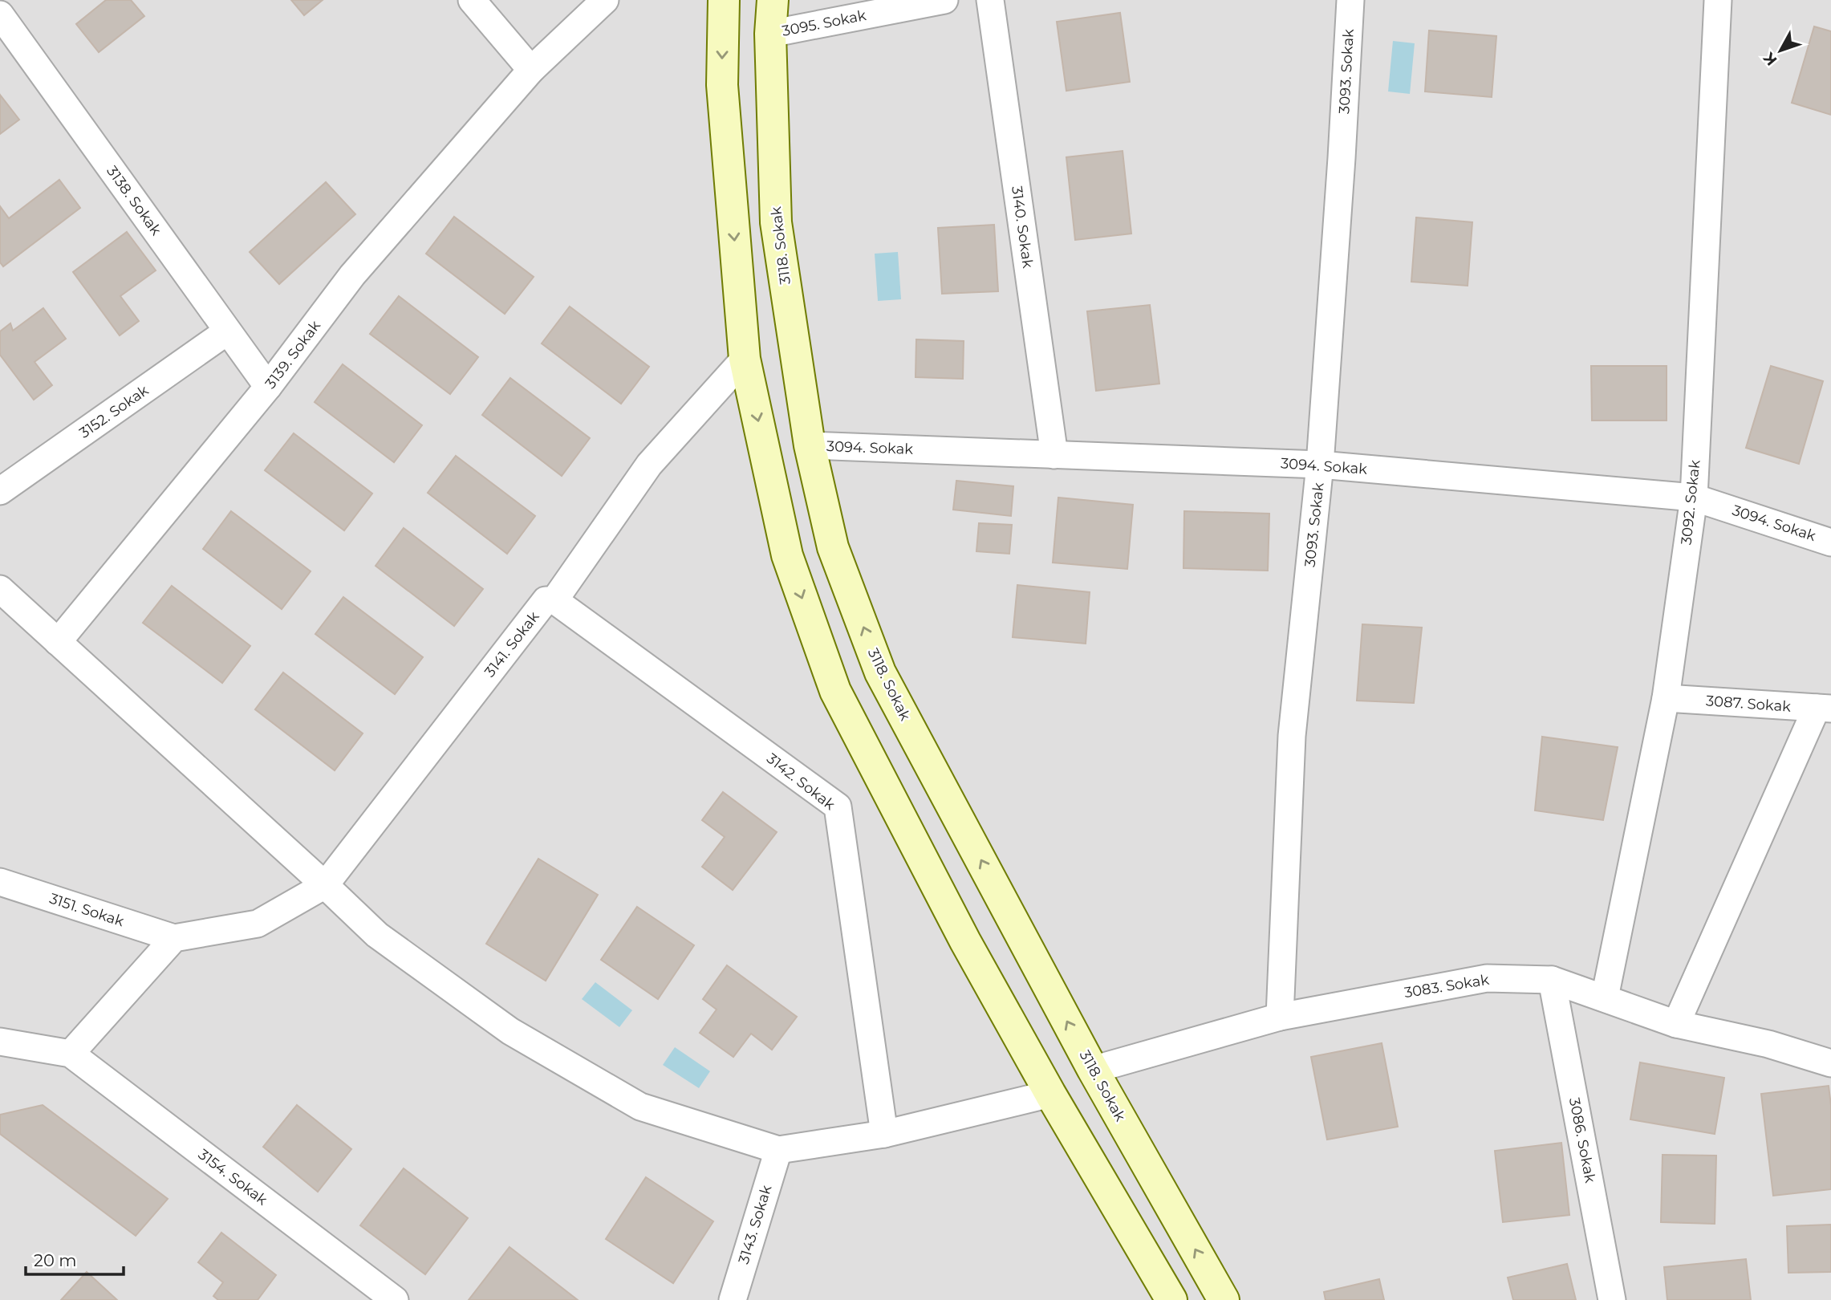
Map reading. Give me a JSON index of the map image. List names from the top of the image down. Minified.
{"streets":{"main road":["3118. Sokak"],"street":["3095. Sokak","3093. Sokak","3138. Sokak","3140. Sokak","3139. Sokak","3152. Sokak","3094. Sokak","3092. Sokak","3141. Sokak","3087. Sokak","3142. Sokak","3151. Sokak","3083. Sokak","3086. Sokak","3154. Sokak","3143. Sokak"]},"crossings":[["3095. Sokak","3118. Sokak"],["3093. Sokak","3094. Sokak"],["3093. Sokak","3083. Sokak"],["3138. Sokak","3139. Sokak"],["3138. Sokak","3152. Sokak"],["3140. Sokak","3094. Sokak"],["3118. Sokak","3094. Sokak"],["3118. Sokak","3083. Sokak"],["3094. Sokak","3092. Sokak"],["3092. Sokak","3087. Sokak"],["3092. Sokak","3083. Sokak"],["3141. Sokak","3142. Sokak"],["3083. Sokak","3086. Sokak"]],"scale_bar":"20 m","north":"bottom left"}
